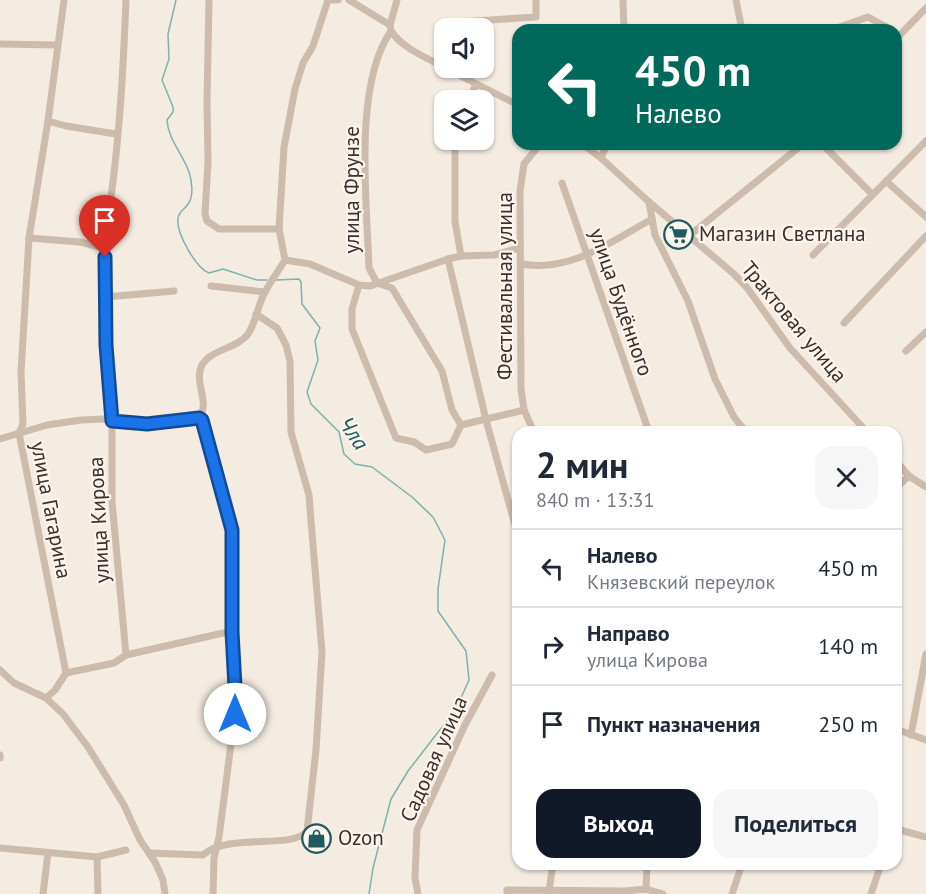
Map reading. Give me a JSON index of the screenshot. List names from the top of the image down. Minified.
{"streets":{"street":["улица Фрунзе","Фестивальная улица","улица Будённого","Трактовая улица","улица Гагарина","улица Кирова","Садовая улица"]},"crossings":[["улица Гагарина","улица Кирова"]],"water":["Чла"],"places":{"supermarket":["Магазин Светлана"],"shop":["Ozon"]},"page":{"turn":["450 m","Налево"],"heading":["2 мин","840 m · 13:31"],"list":[{"name":"Налево","note":"Князевский переулок","value":"450 m"},{"name":"Направо","note":"улица Кирова","value":"140 m"},{"name":"Пункт назначения","value":"250 m"}],"buttons":["Выход","Поделиться"]}}
